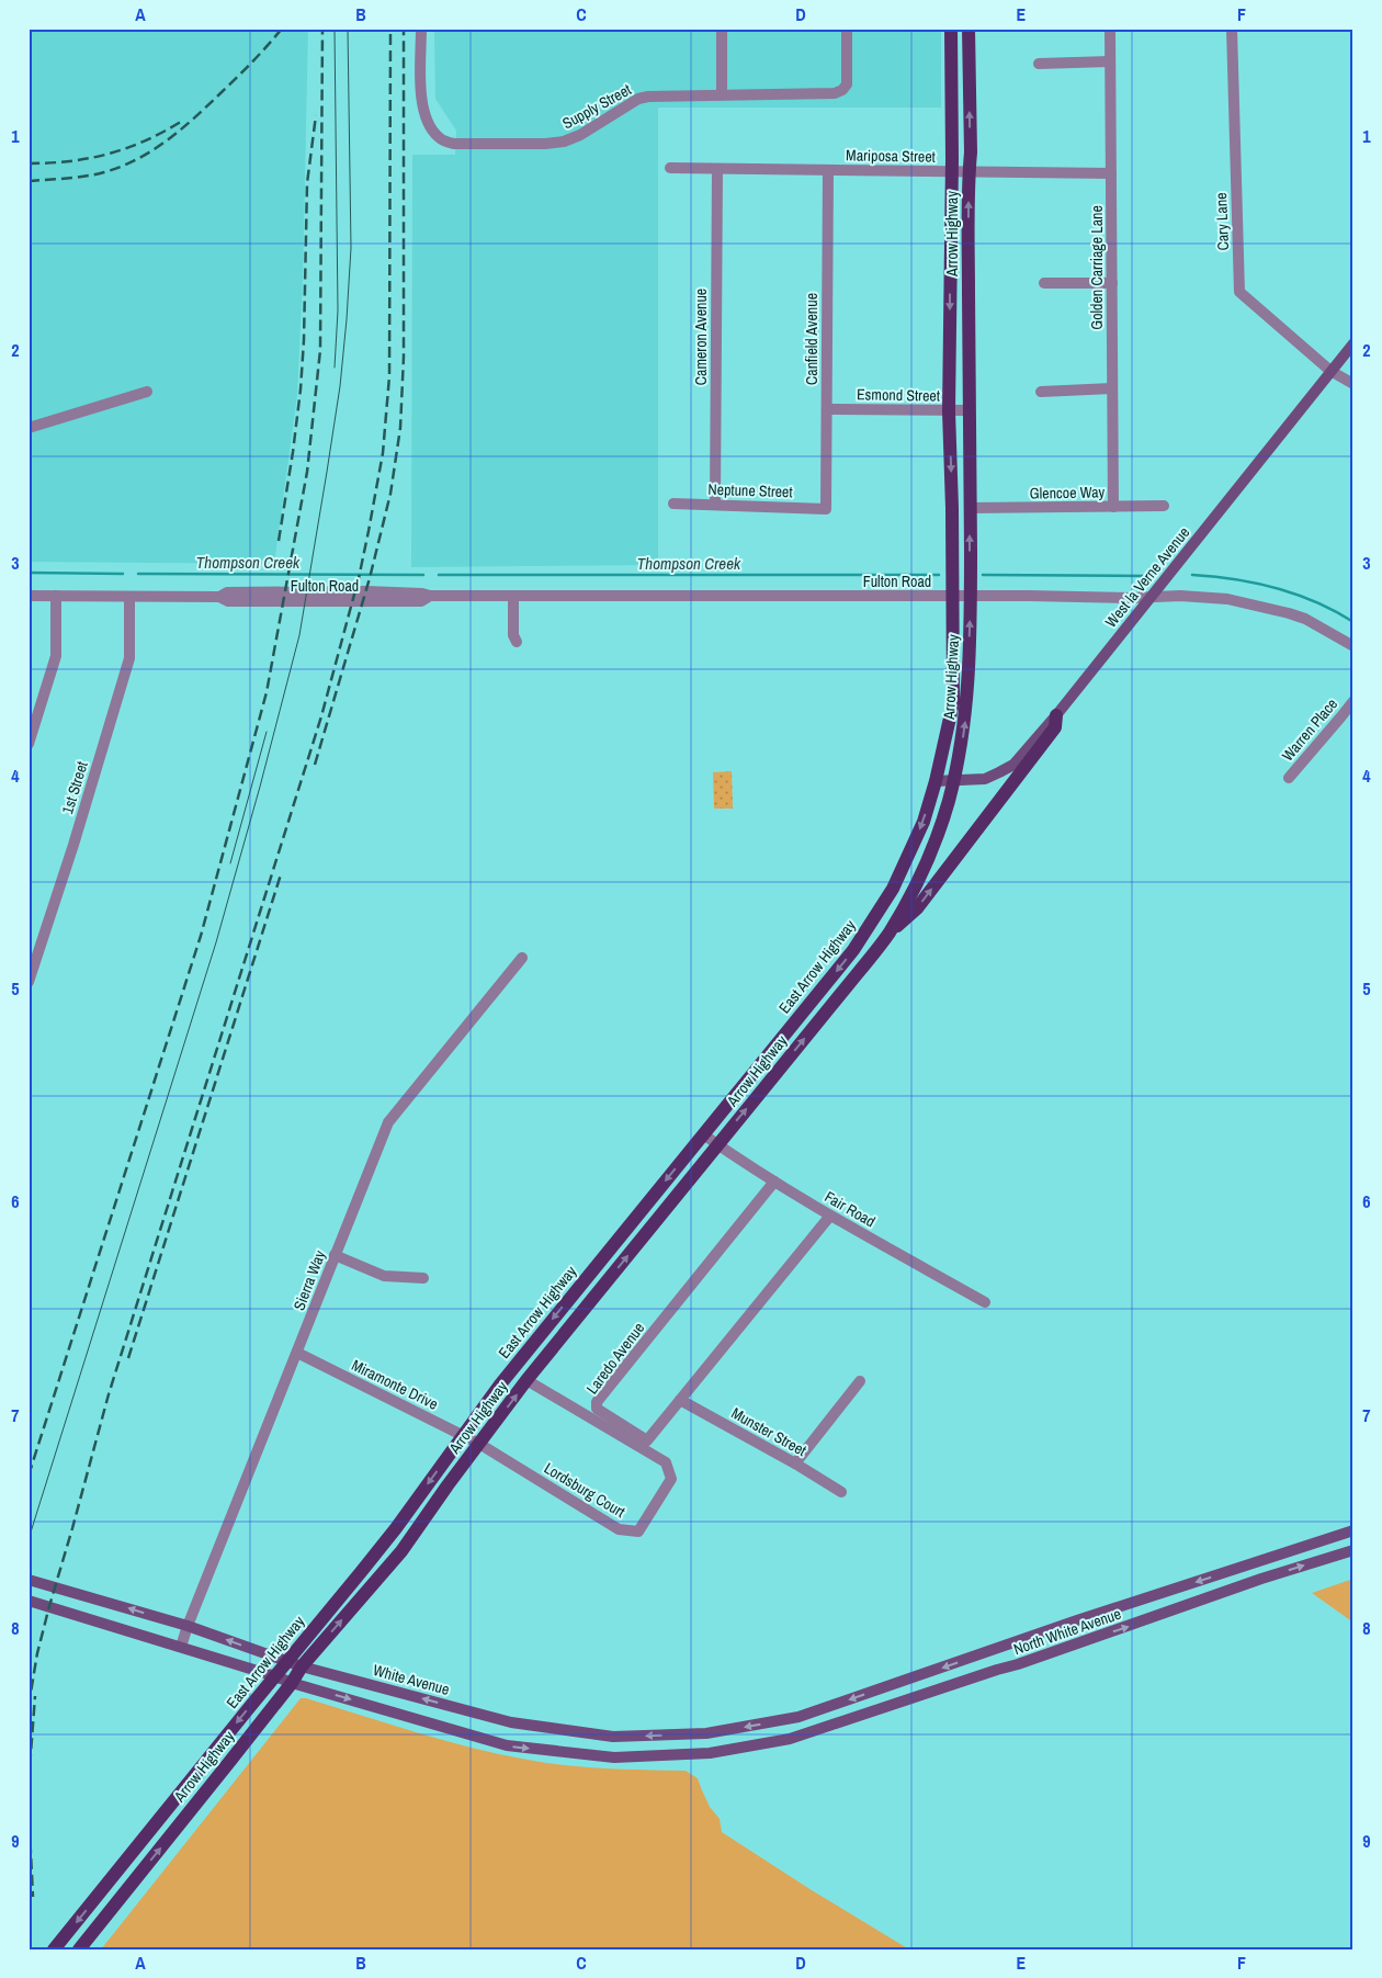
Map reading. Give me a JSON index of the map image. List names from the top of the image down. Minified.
{"streets":{"main road":["Arrow Highway","West la Verne Avenue","East Arrow Highway","North White Avenue","White Avenue"],"street":["Supply Street","Mariposa Street","Cary Lane","Golden Carriage Lane","Cameron Avenue","Canfield Avenue","Esmond Street","Neptune Street","Glencoe Way","Fulton Road","Warren Place","1st Street","Fair Road","Sierra Way","Laredo Avenue","Miramonte Drive","Munster Street","Lordsburg Court"]},"crossings":[["Mariposa Street","Arrow Highway"],["Mariposa Street","Golden Carriage Lane"],["Mariposa Street","Cameron Avenue"],["Mariposa Street","Canfield Avenue"],["Cary Lane","West la Verne Avenue"],["Arrow Highway","Esmond Street"],["Arrow Highway","Glencoe Way"],["Arrow Highway","West la Verne Avenue"],["Arrow Highway","Fulton Road"],["Arrow Highway","East Arrow Highway"],["Arrow Highway","Fair Road"],["Arrow Highway","Miramonte Drive"],["Arrow Highway","Lordsburg Court"],["Arrow Highway","North White Avenue"],["Arrow Highway","White Avenue"],["Golden Carriage Lane","Glencoe Way"],["Cameron Avenue","Neptune Street"],["Canfield Avenue","Esmond Street"],["Canfield Avenue","Neptune Street"],["West la Verne Avenue","Fulton Road"],["West la Verne Avenue","East Arrow Highway"],["Fulton Road","1st Street"],["East Arrow Highway","Fair Road"],["East Arrow Highway","Miramonte Drive"],["East Arrow Highway","White Avenue"],["Fair Road","Laredo Avenue"],["Sierra Way","Miramonte Drive"],["Sierra Way","White Avenue"],["Laredo Avenue","Munster Street"],["Miramonte Drive","Lordsburg Court"],["North White Avenue","White Avenue"]],"one_way":["East Arrow Highway"],"water":["Thompson Creek"],"grid":{"columns":["A","B","C","D","E","F"],"rows":["1","2","3","4","5","6","7","8","9"]}}
